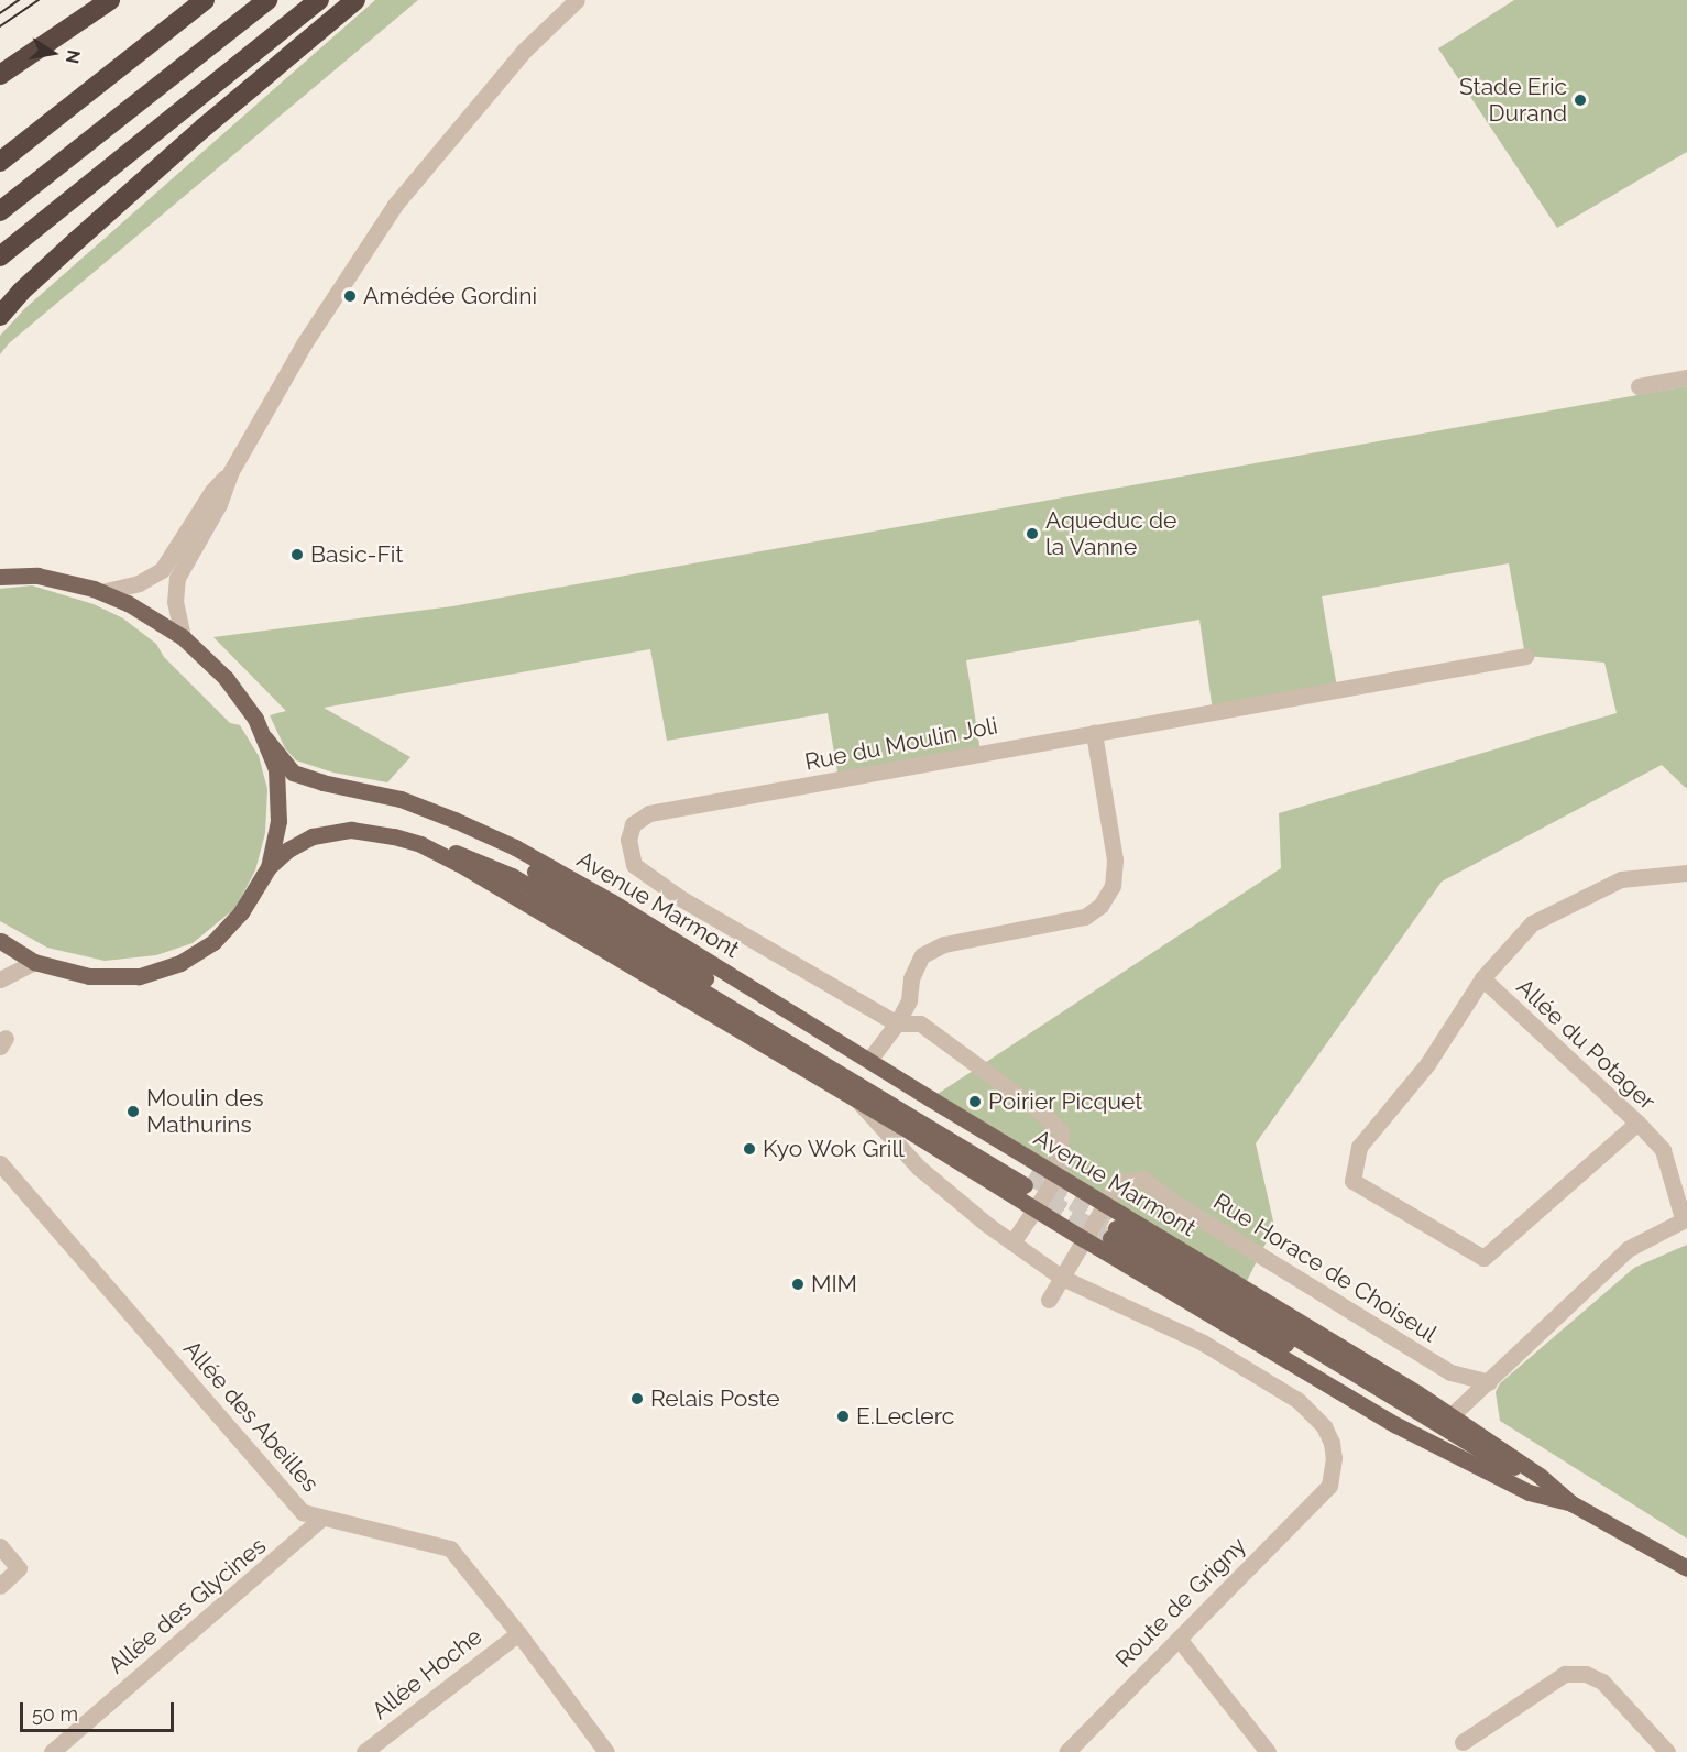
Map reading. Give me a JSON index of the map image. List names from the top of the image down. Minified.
{"streets":{"main road":["Avenue Marmont"],"street":["Rue du Moulin Joli","Allée du Potager","Rue Horace de Choiseul","Allée des Abeilles","Route de Grigny","Allée des Glycines","Allée Hoche"]},"crossings":[["Avenue Marmont","Rue Horace de Choiseul"],["Allée des Abeilles","Allée des Glycines"],["Allée des Abeilles","Allée Hoche"]],"places":["Stade Eric Durand","Amédée Gordini","Aqueduc de la Vanne","Basic-Fit","Poirier Picquet","Moulin des Mathurins","Kyo Wok Grill","MIM","Relais Poste","E.Leclerc"],"scale_bar":"50 m","north":"right"}
